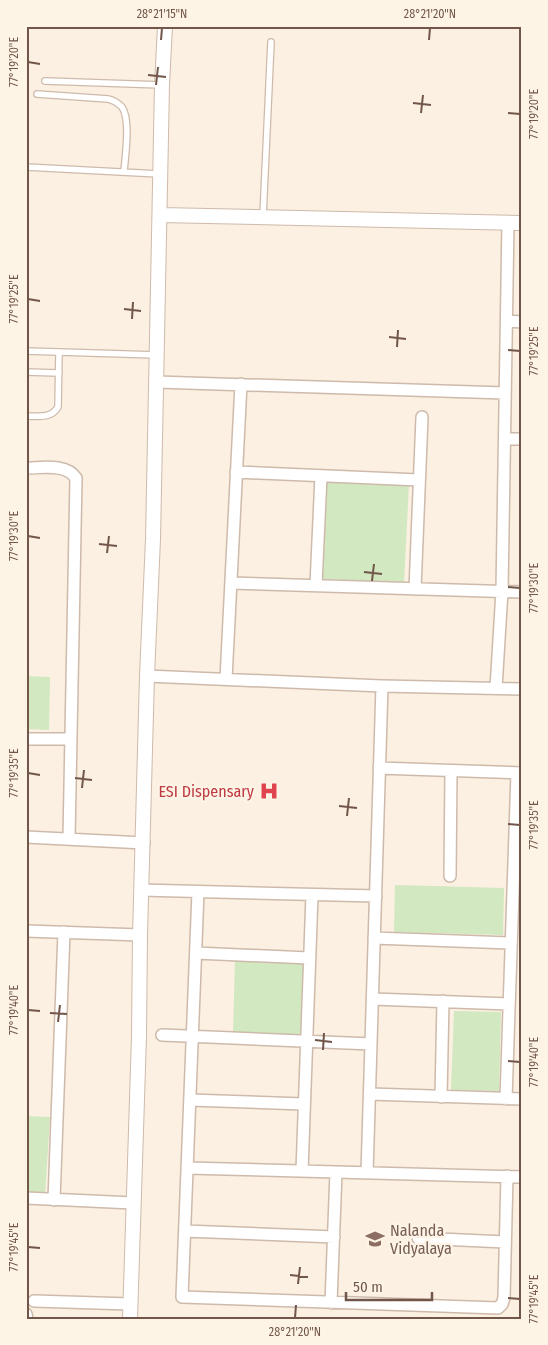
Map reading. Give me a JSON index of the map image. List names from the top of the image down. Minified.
{"places":{"hospital":["ESI Dispensary"],"school or university":["Nalanda Vidyalaya"]},"scale_bar":"50 m","coordinates":["28°21'15\"N","28°21'20\"N","77°19'20\"E","77°19'25\"E","77°19'30\"E","77°19'35\"E","77°19'40\"E","77°19'45\"E"]}
